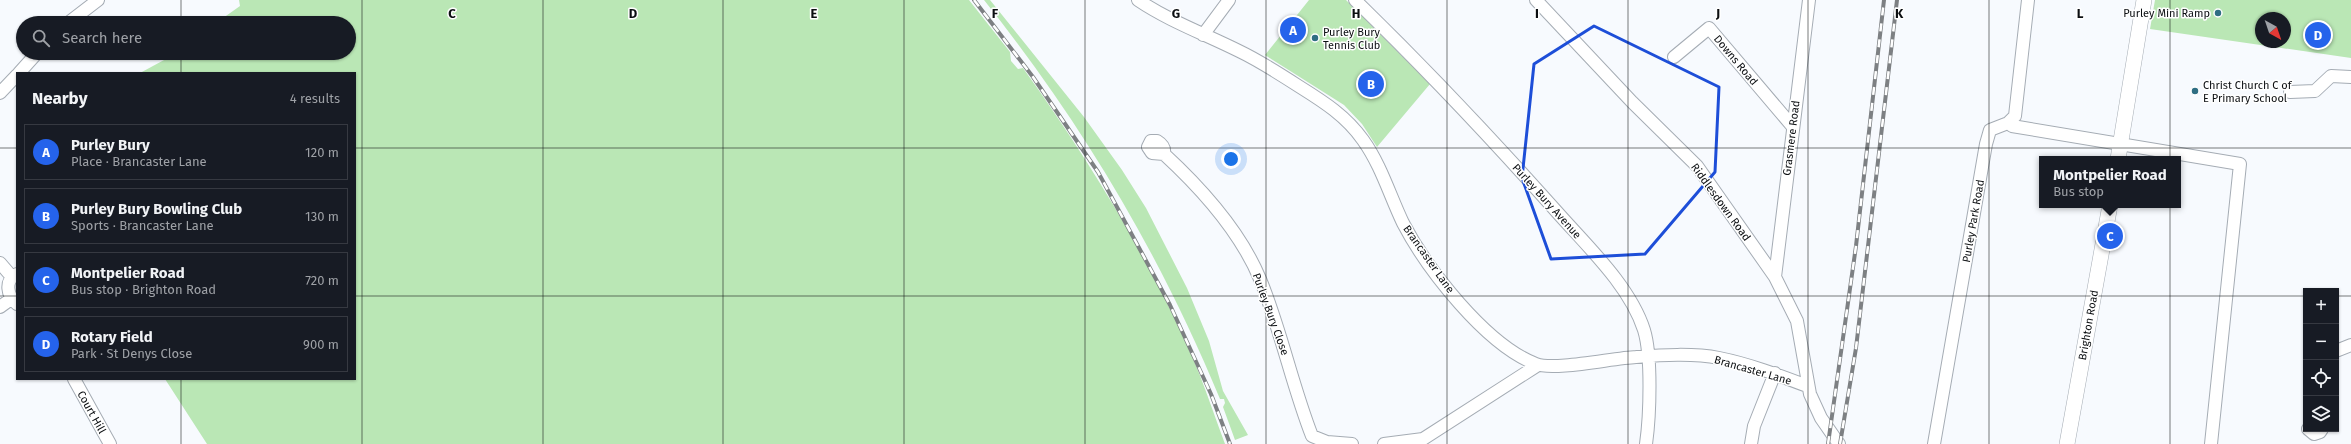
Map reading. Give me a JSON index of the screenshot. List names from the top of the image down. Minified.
{"streets":{"main road":["Brighton Road"],"street":["Downs Road","Grasmere Road","Purley Bury Avenue","Riddlesdown Road","Purley Park Road","Brancaster Lane","Purley Bury Close","Court Hill"]},"crossings":[["Downs Road","Grasmere Road"],["Grasmere Road","Riddlesdown Road"],["Purley Bury Avenue","Brancaster Lane"],["Riddlesdown Road","Brancaster Lane"]],"places":["Purley Mini Ramp","Purley Bury Tennis Club","Christ Church C of E Primary School"],"north":"bottom right","page":{"pins":["A","D","B","C"],"search":"Search here","heading":["Nearby","4 results"],"list":[{"mark":"A","name":"Purley Bury","note":"Place · Brancaster Lane","value":"120 m"},{"mark":"B","name":"Purley Bury Bowling Club","note":"Sports · Brancaster Lane","value":"130 m"},{"mark":"C","name":"Montpelier Road","note":"Bus stop · Brighton Road","value":"720 m"},{"mark":"D","name":"Rotary Field","note":"Park · St Denys Close","value":"900 m"}],"popup":["Montpelier Road","Bus stop"],"map_buttons":["+","−"]},"grid":{"columns":["C","D","E","F","G","H","I","J","K","L"]}}
